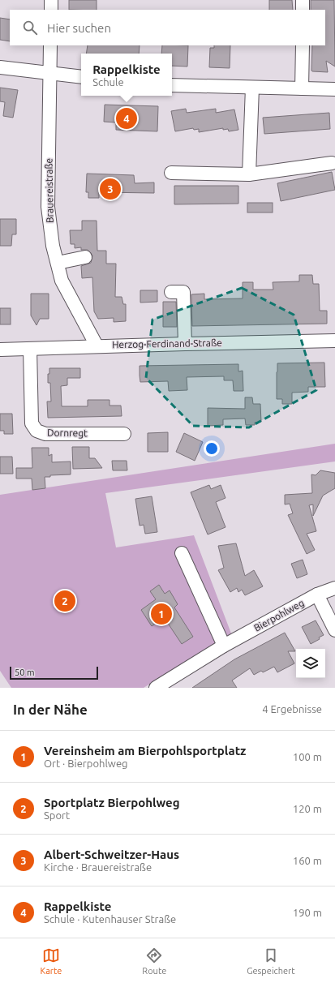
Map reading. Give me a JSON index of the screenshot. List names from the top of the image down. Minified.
{"streets":{"street":["Brauereistraße","Herzog-Ferdinand-Straße","Dornregt","Bierpohlweg"]},"crossings":[["Brauereistraße","Herzog-Ferdinand-Straße"],["Herzog-Ferdinand-Straße","Dornregt"]],"scale_bar":"50 m","page":{"search":"Hier suchen","popup":["Rappelkiste","Schule"],"pins":["4","3","2","1"],"scale":"50 m","heading":["In der Nähe","4 Ergebnisse"],"list":[{"mark":"1","name":"Vereinsheim am Bierpohlsportplatz","note":"Ort · Bierpohlweg","value":"100 m"},{"mark":"2","name":"Sportplatz Bierpohlweg","note":"Sport","value":"120 m"},{"mark":"3","name":"Albert-Schweitzer-Haus","note":"Kirche · Brauereistraße","value":"160 m"},{"mark":"4","name":"Rappelkiste","note":"Schule · Kutenhauser Straße","value":"190 m"}],"nav":["Karte","Route","Gespeichert"]}}
